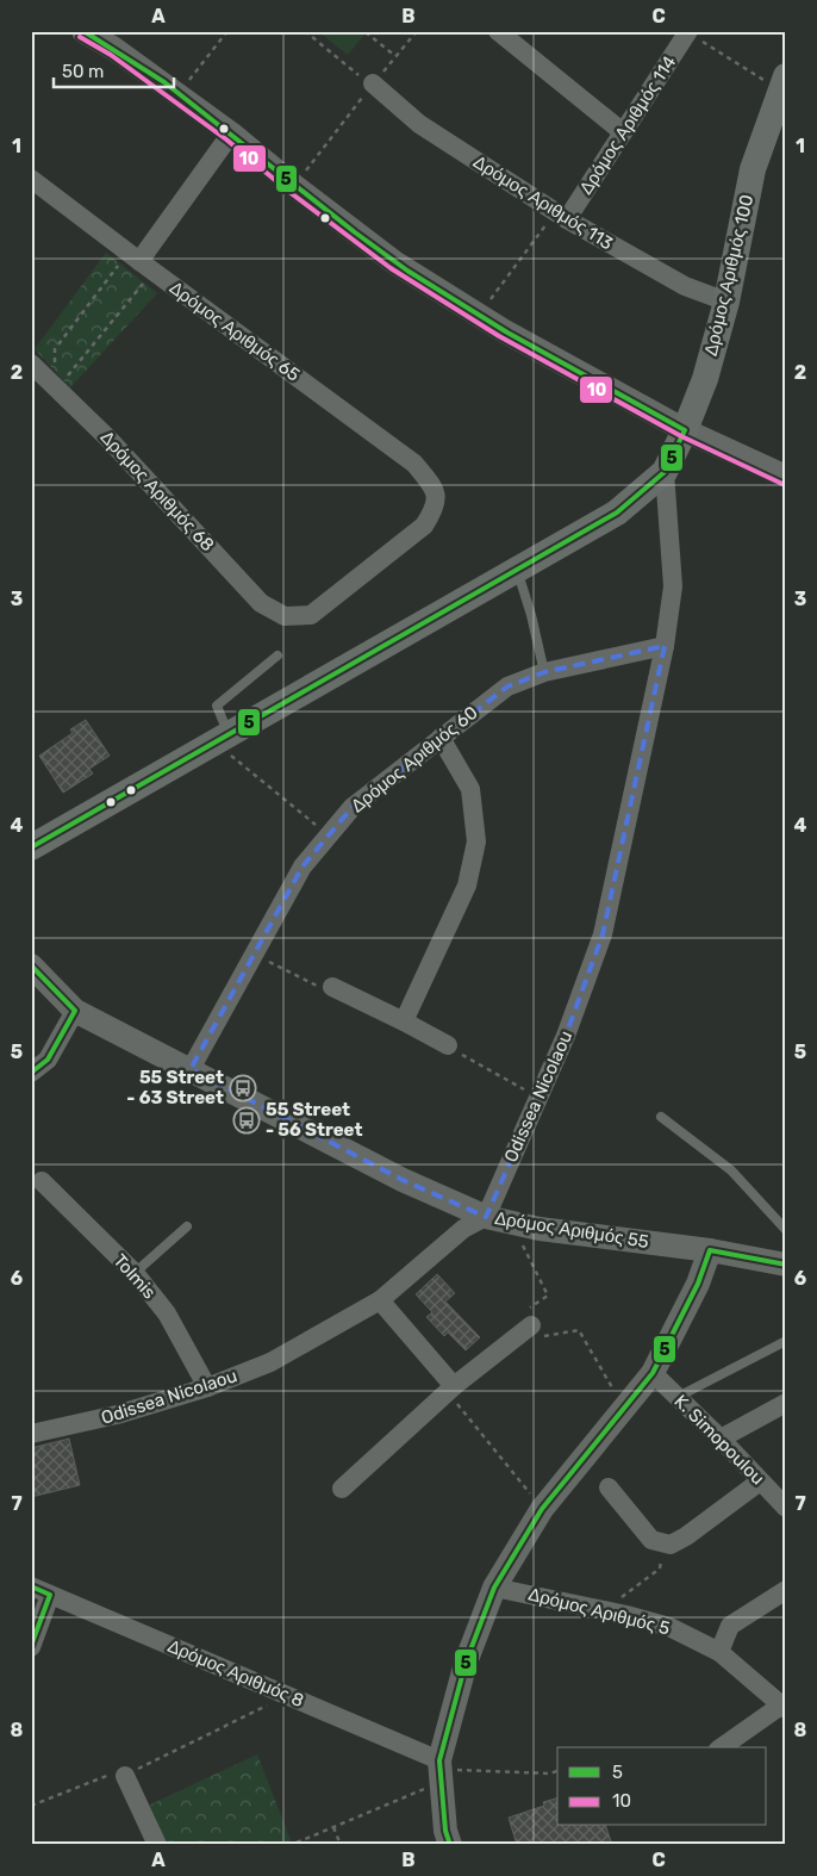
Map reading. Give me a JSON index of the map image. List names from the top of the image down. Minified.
{"streets":{"main road":["Δρόμος Αριθμός 100"],"street":["Δρόμος Αριθμός 114","Δρόμος Αριθμός 113","Δρόμος Αριθμός 65","Δρόμος Αριθμός 68","Δρόμος Αριθμός 60","Odissea Nicolaou","Δρόμος Αριθμός 55","Tolmis","K. Simopoulou","Δρόμος Αριθμός 5","Δρόμος Αριθμός 8"]},"crossings":[["Δρόμος Αριθμός 114","Δρόμος Αριθμός 113"],["Δρόμος Αριθμός 113","Δρόμος Αριθμός 100"],["Δρόμος Αριθμός 100","Odissea Nicolaou"],["Δρόμος Αριθμός 65","Δρόμος Αριθμός 68"],["Δρόμος Αριθμός 60","Odissea Nicolaou"],["Δρόμος Αριθμός 60","Δρόμος Αριθμός 55"],["Odissea Nicolaou","Δρόμος Αριθμός 55"],["Odissea Nicolaou","Tolmis"]],"places":{"bus stop":["55 Street - 63 Street","55 Street - 56 Street"]},"lines":["transit line 5","transit line 10"],"legend":["5","10"],"scale_bar":"50 m","grid":{"columns":["A","B","C"],"rows":["1","2","3","4","5","6","7","8"]}}
